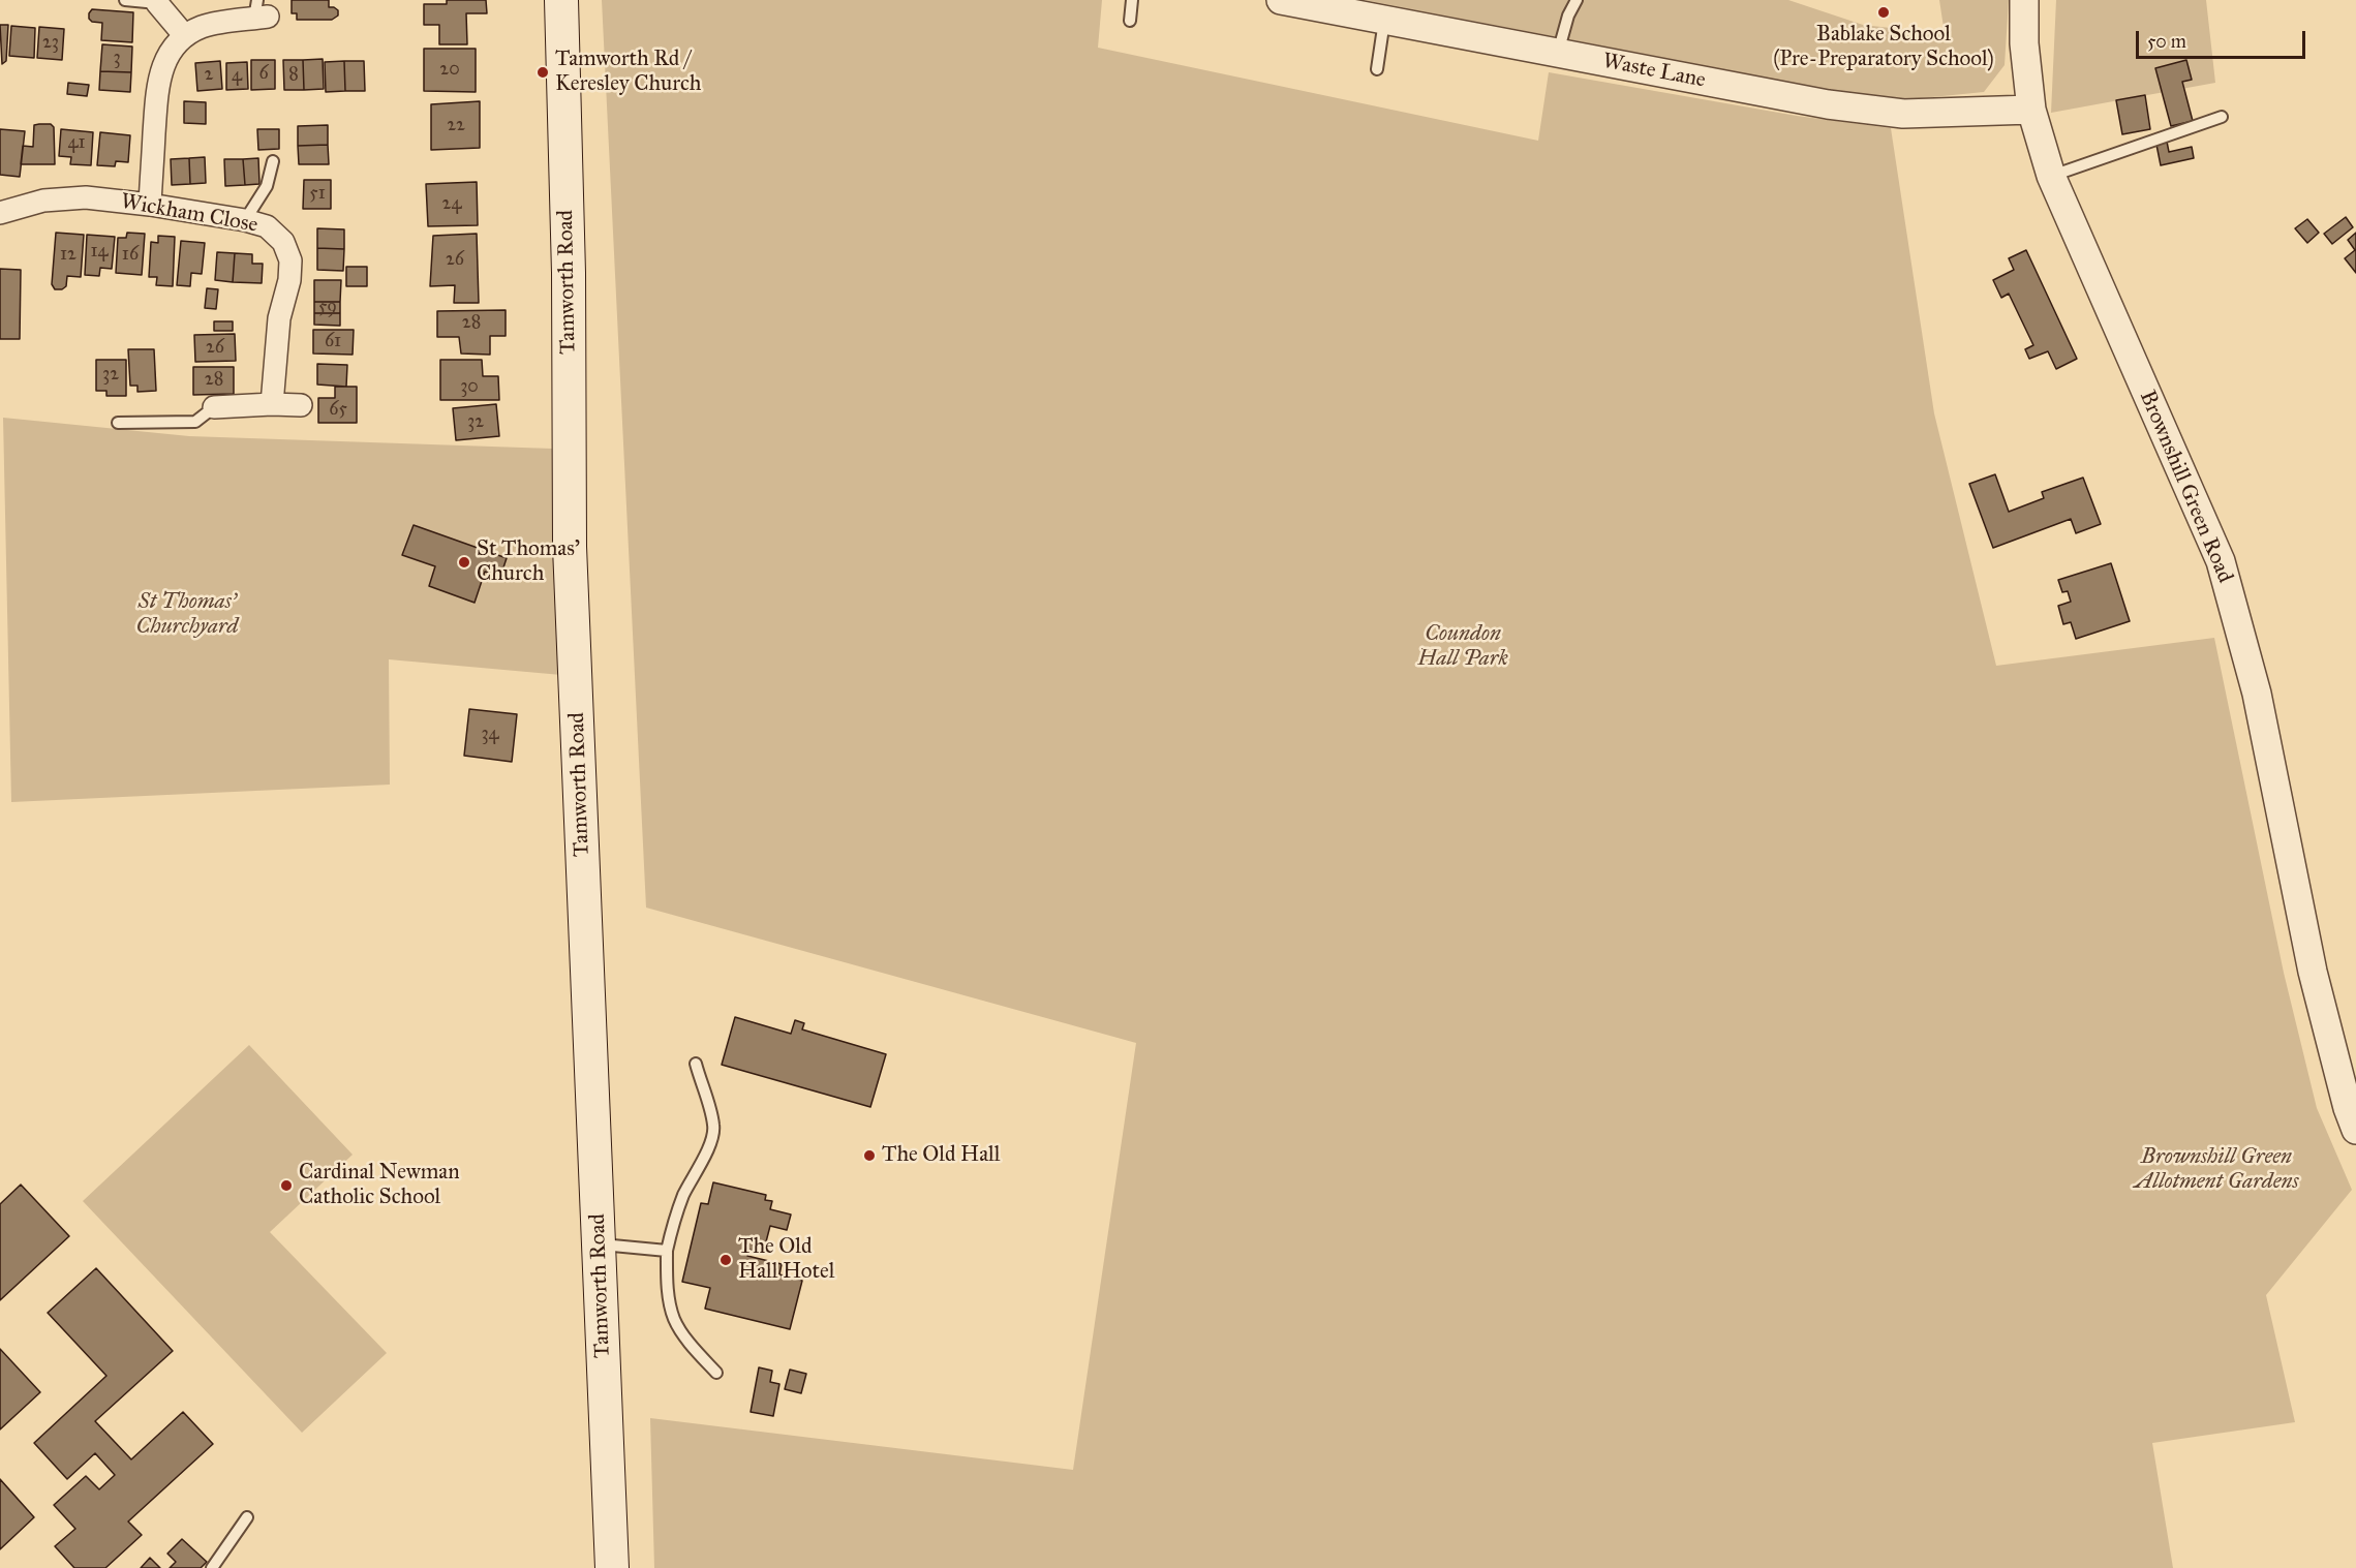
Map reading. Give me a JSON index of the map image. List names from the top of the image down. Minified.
{"streets":{"main road":["Tamworth Road"],"street":["Waste Lane","Wickham Close","Brownshill Green Road"]},"crossings":[["Waste Lane","Brownshill Green Road"]],"parks":["St Thomas' Churchyard","Coundon Hall Park","Brownshill Green Allotment Gardens"],"places":["Bablake School (Pre-Preparatory School)","Tamworth Rd / Keresley Church","St Thomas' Church","The Old Hall","Cardinal Newman Catholic School","The Old Hall Hotel"],"house_numbers":["23","3","20","6","2","8","4","22","41","51","24","14","12","16","26","59","28","61","26","32","28","30","65","32","34"],"scale_bar":"50 m"}
